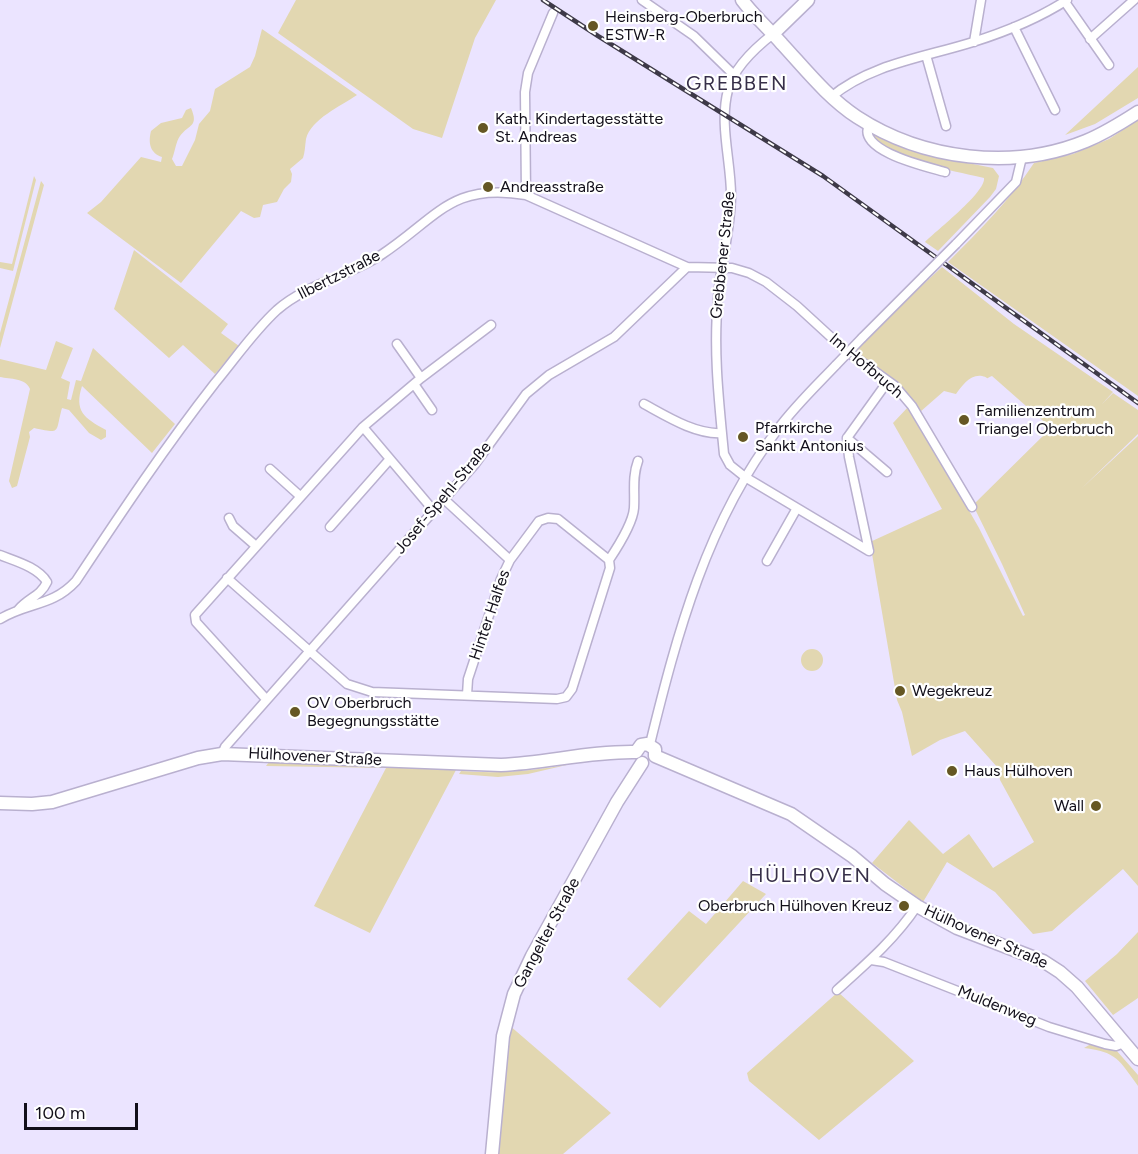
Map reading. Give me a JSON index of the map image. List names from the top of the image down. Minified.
{"streets":{"main road":["Grebbener Straße","Hülhovener Straße","Gangelter Straße"],"street":["Ilbertzstraße","Im Hofbruch","Josef-Spehl-Straße","Hinter Halfes","Muldenweg"]},"crossings":[["Grebbener Straße","Im Hofbruch"],["Ilbertzstraße","Josef-Spehl-Straße"],["Josef-Spehl-Straße","Hülhovener Straße"],["Hülhovener Straße","Gangelter Straße"],["Hülhovener Straße","Muldenweg"]],"districts":["GREBBEN","HÜLHOVEN"],"places":["Heinsberg-Oberbruch ESTW-R","Kath. Kindertagesstätte St. Andreas","Andreasstraße","Familienzentrum Triangel Oberbruch","Pfarrkirche Sankt Antonius","Wegekreuz","OV Oberbruch Begegnungsstätte","Haus Hülhoven","Wall","Oberbruch Hülhoven Kreuz"],"scale_bar":"100 m"}
